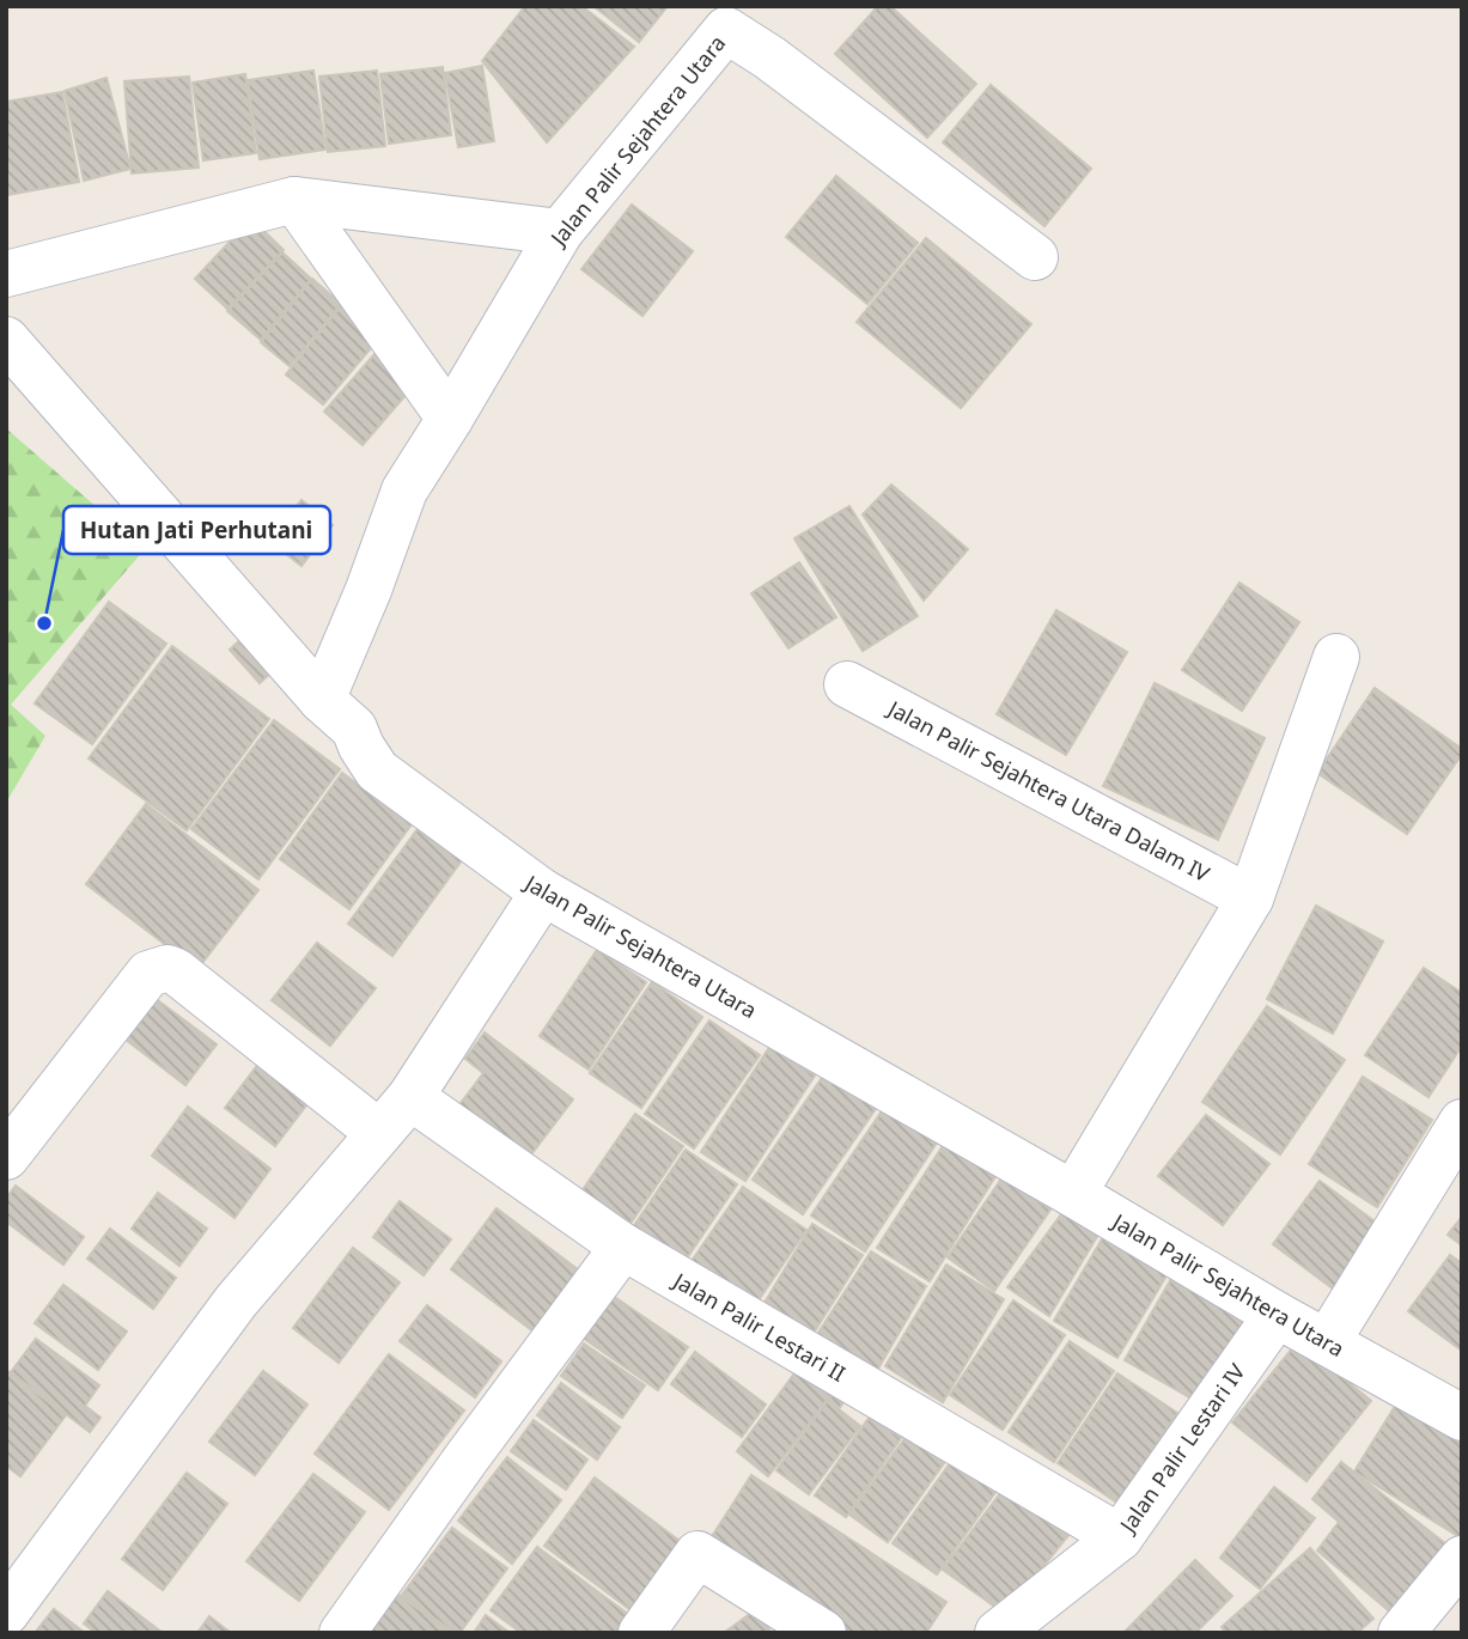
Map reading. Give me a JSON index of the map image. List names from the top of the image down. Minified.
{"streets":{"street":["Jalan Palir Sejahtera Utara","Jalan Palir Sejahtera Utara Dalam IV","Jalan Palir Lestari II","Jalan Palir Lestari IV"]},"crossings":[["Jalan Palir Sejahtera Utara","Jalan Palir Lestari IV"],["Jalan Palir Lestari II","Jalan Palir Lestari IV"]],"places":["Hutan Jati Perhutani"]}
